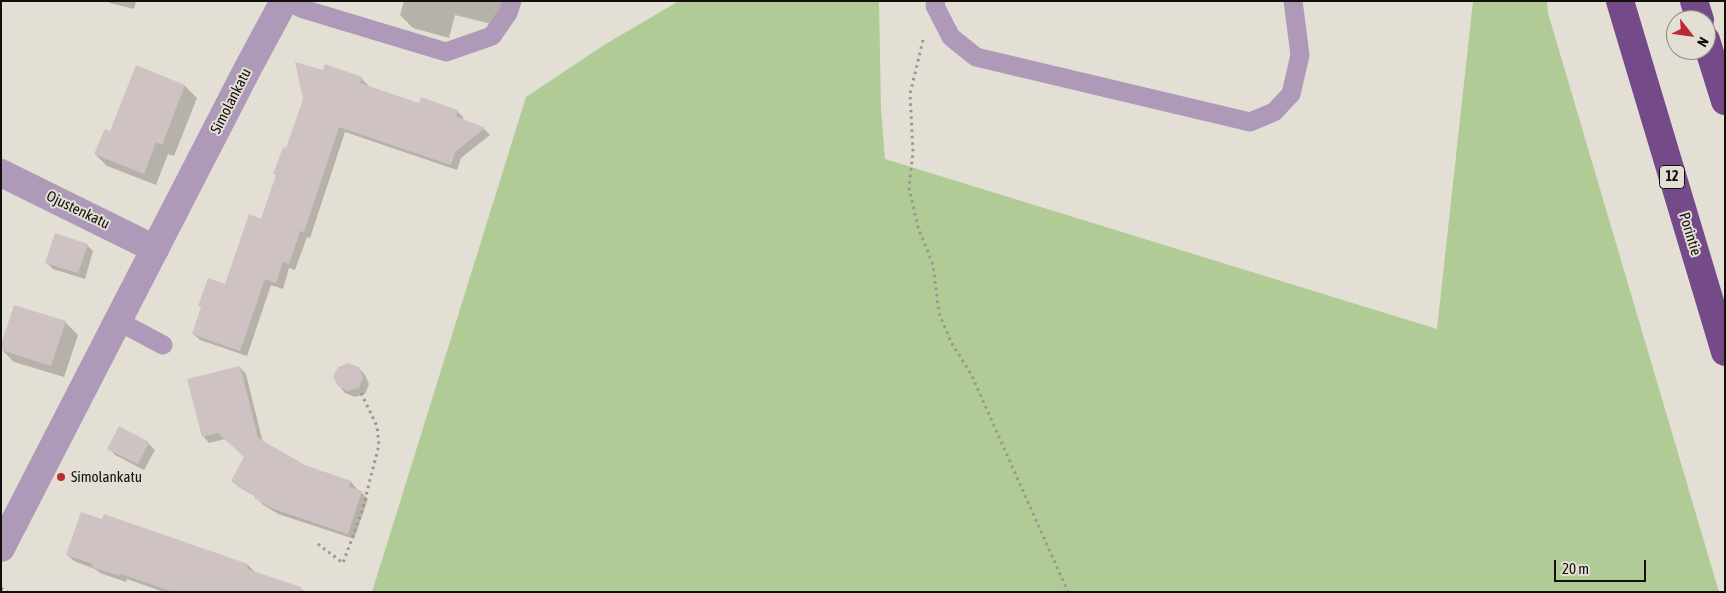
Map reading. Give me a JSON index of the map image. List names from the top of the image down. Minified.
{"streets":{"highway":["12","Porintie"],"street":["Simolankatu","Ojustenkatu"]},"crossings":[["Simolankatu","Ojustenkatu"]],"places":["Simolankatu"],"scale_bar":"20 m","north":"bottom right"}
